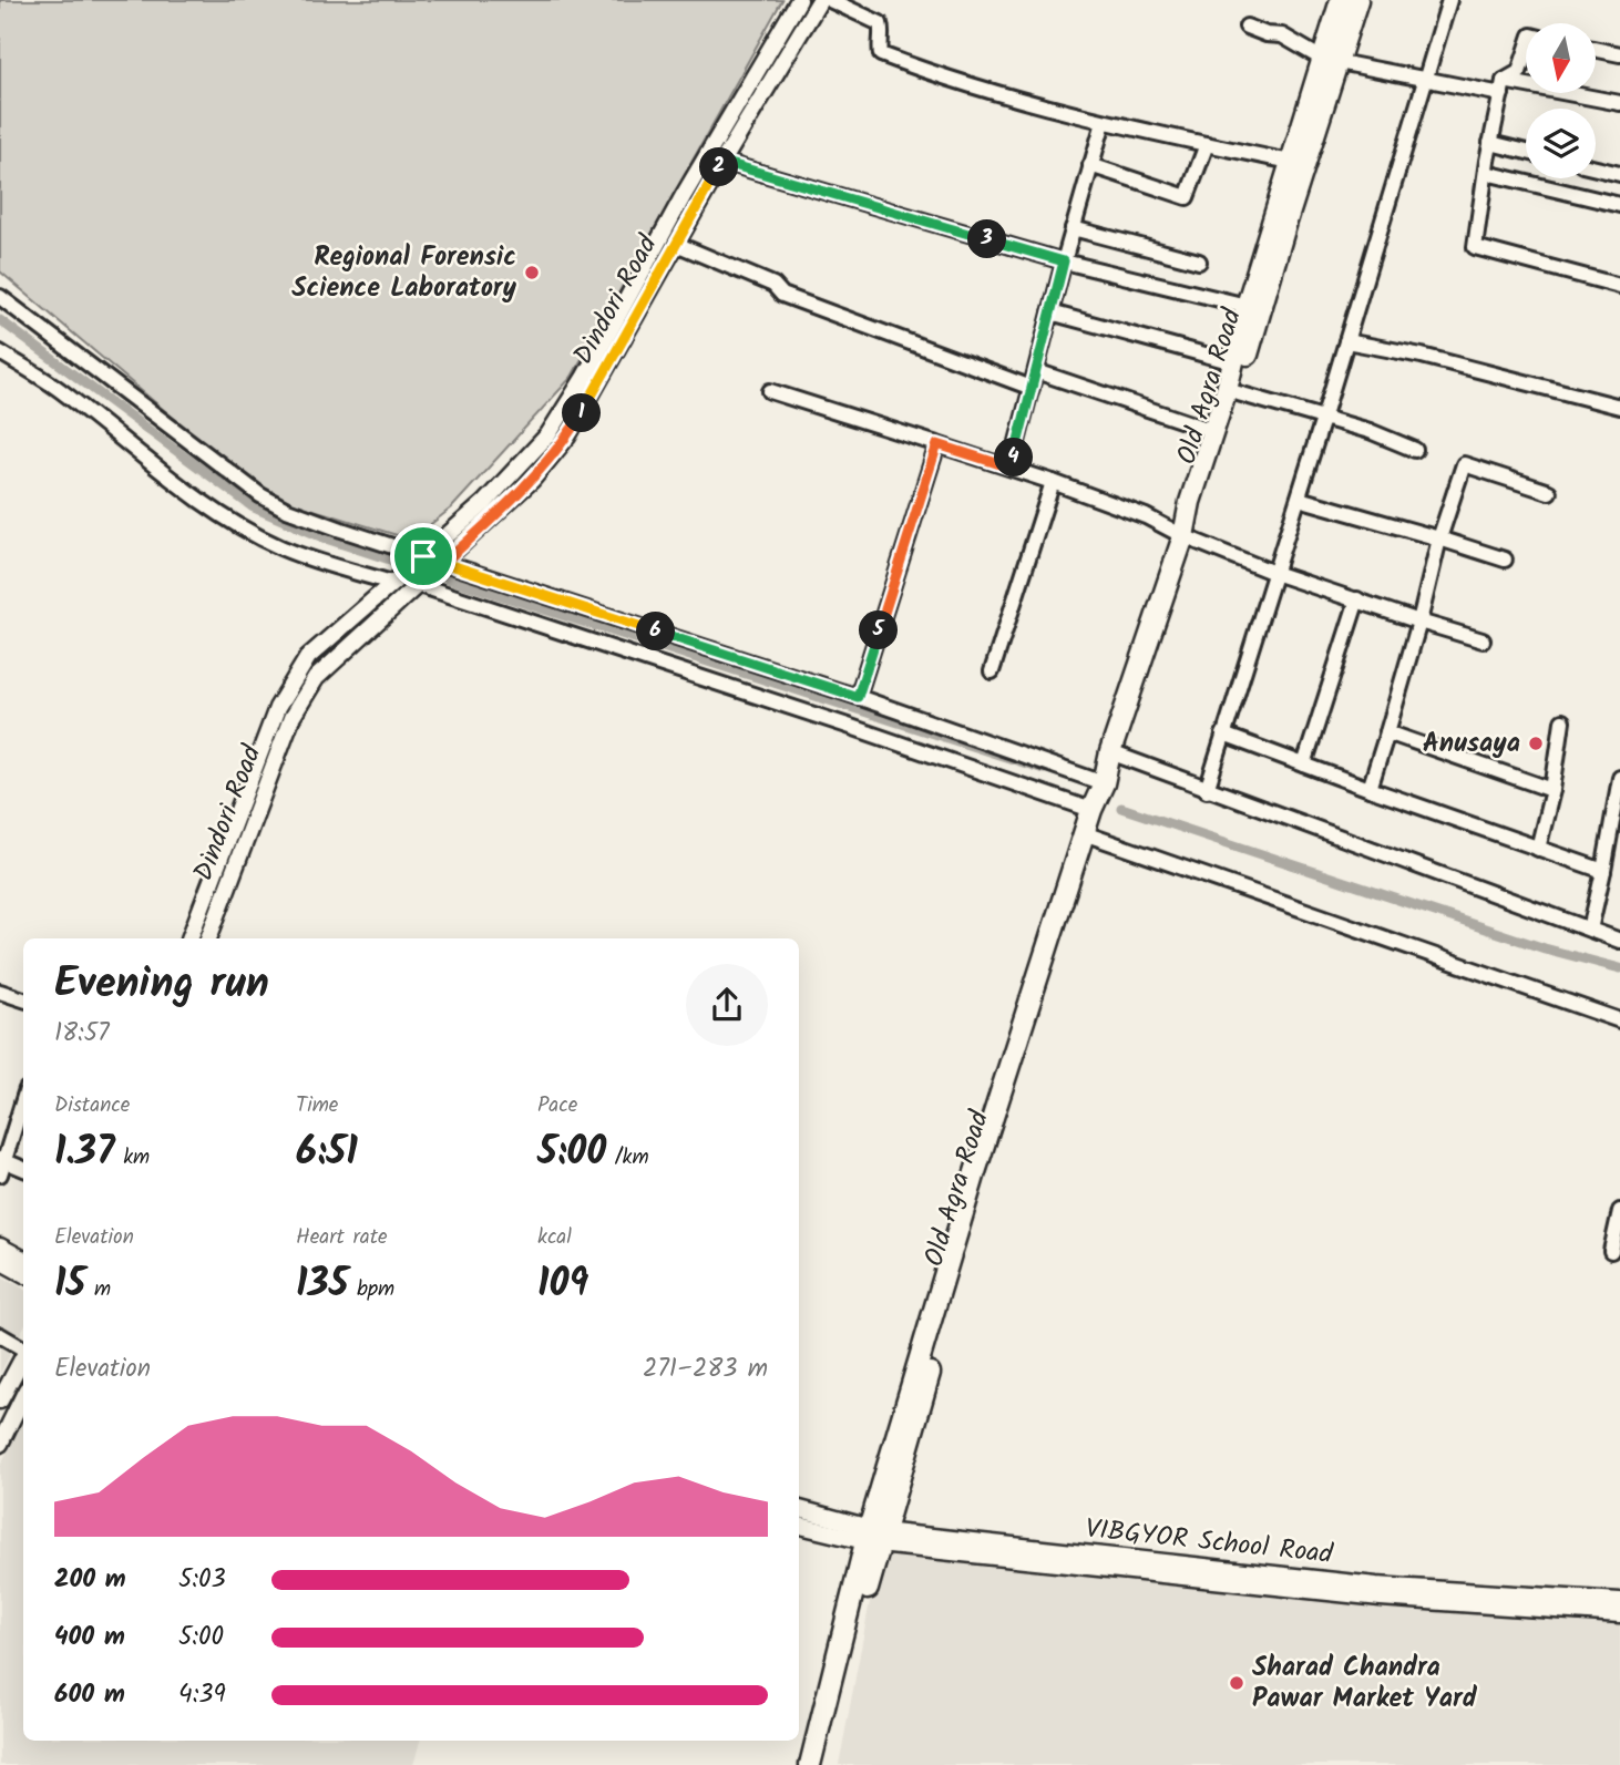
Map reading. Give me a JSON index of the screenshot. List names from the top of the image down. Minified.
{"streets":{"highway":["Old Agra Road"],"main road":["Dindori Road","VIBGYOR School Road"]},"places":["Regional Forensic Science Laboratory","Anusaya","Sharad Chandra Pawar Market Yard"],"north":"bottom","page":{"pins":["2","3","1","4","5","6"],"heading":["Evening run","18:57"],"stats":[["Distance","1.37 km"],["Time","6:51"],["Pace","5:00 /km"],["Elevation","15 m"],["Heart rate","135 bpm"],["kcal","109"]],"chart":["Elevation","271–283 m"],"list":[{"name":"200 m","note":"5:03"},{"name":"400 m","note":"5:00"},{"name":"600 m","note":"4:39"}]}}
